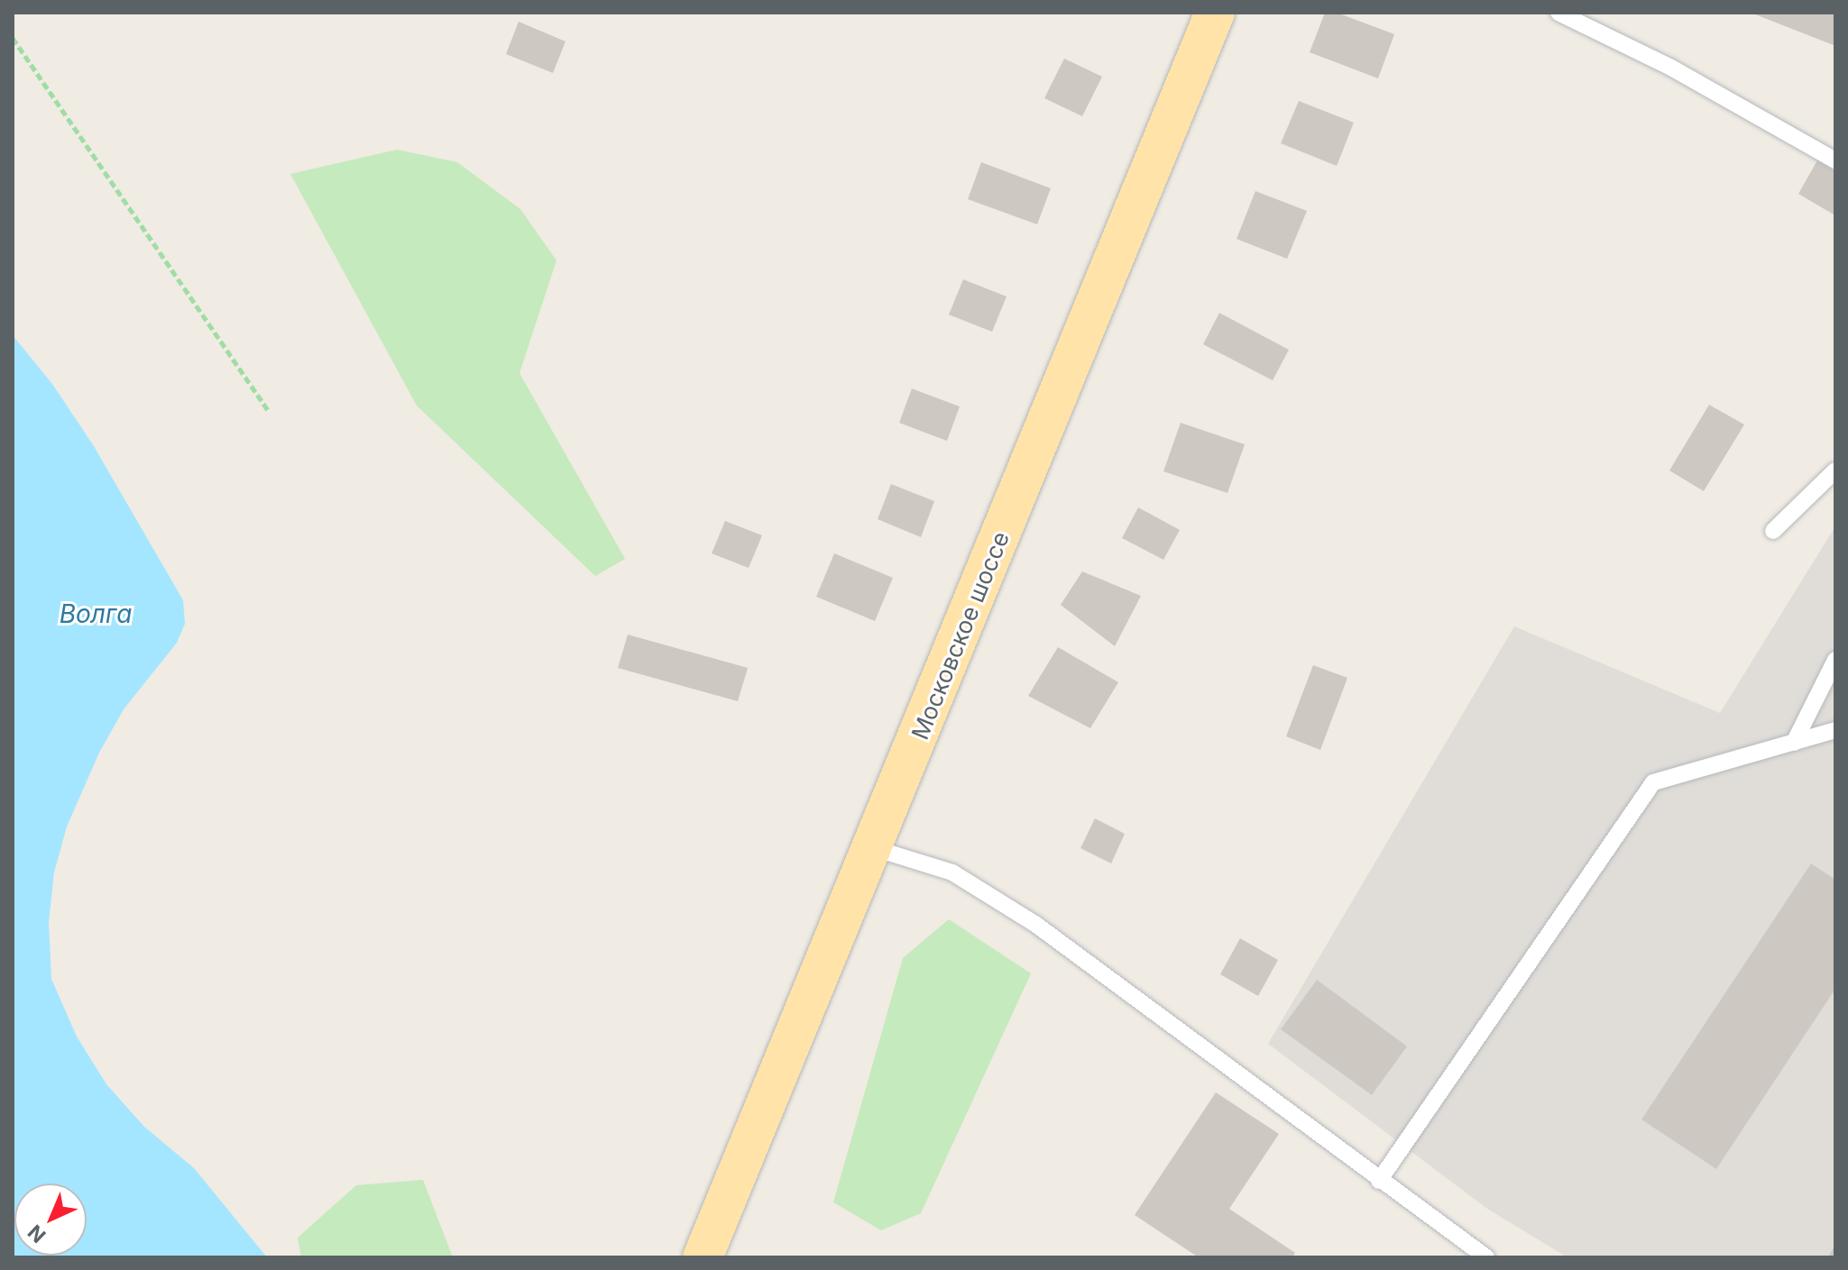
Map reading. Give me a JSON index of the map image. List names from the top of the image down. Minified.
{"streets":{"main road":["Московское шоссе"]},"water":["Волга"],"north":"bottom left"}
